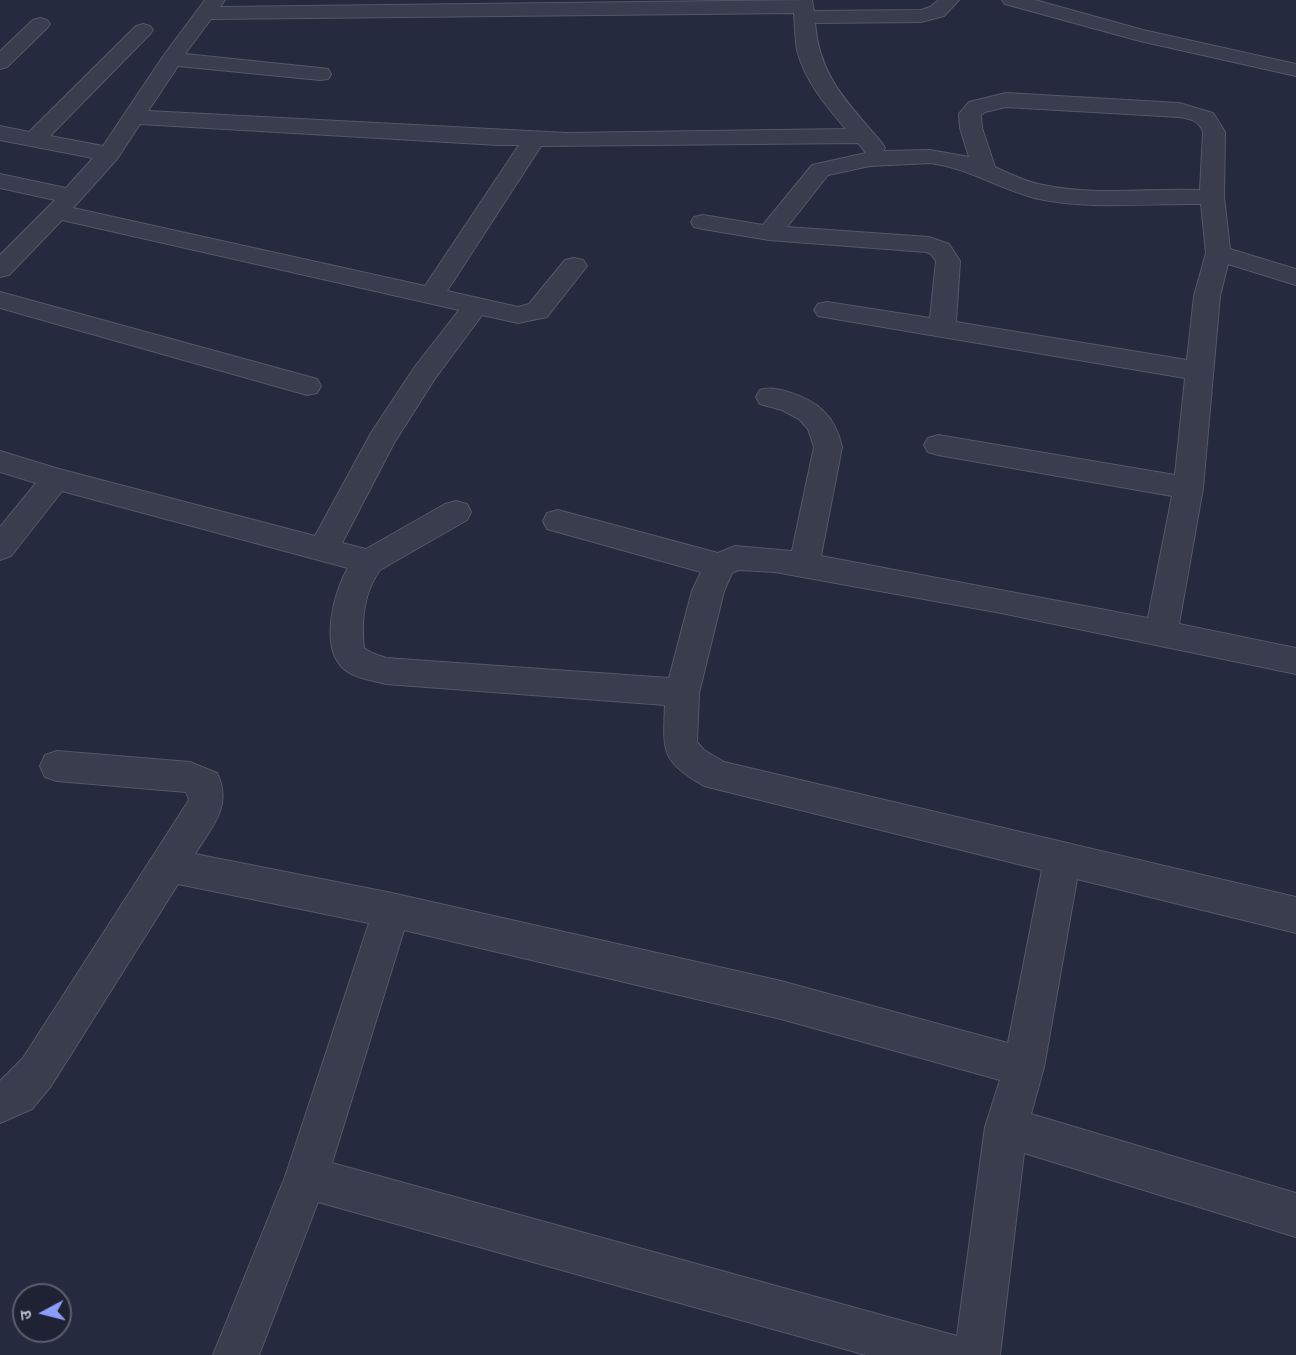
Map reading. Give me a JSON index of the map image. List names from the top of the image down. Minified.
{"north":"left"}
